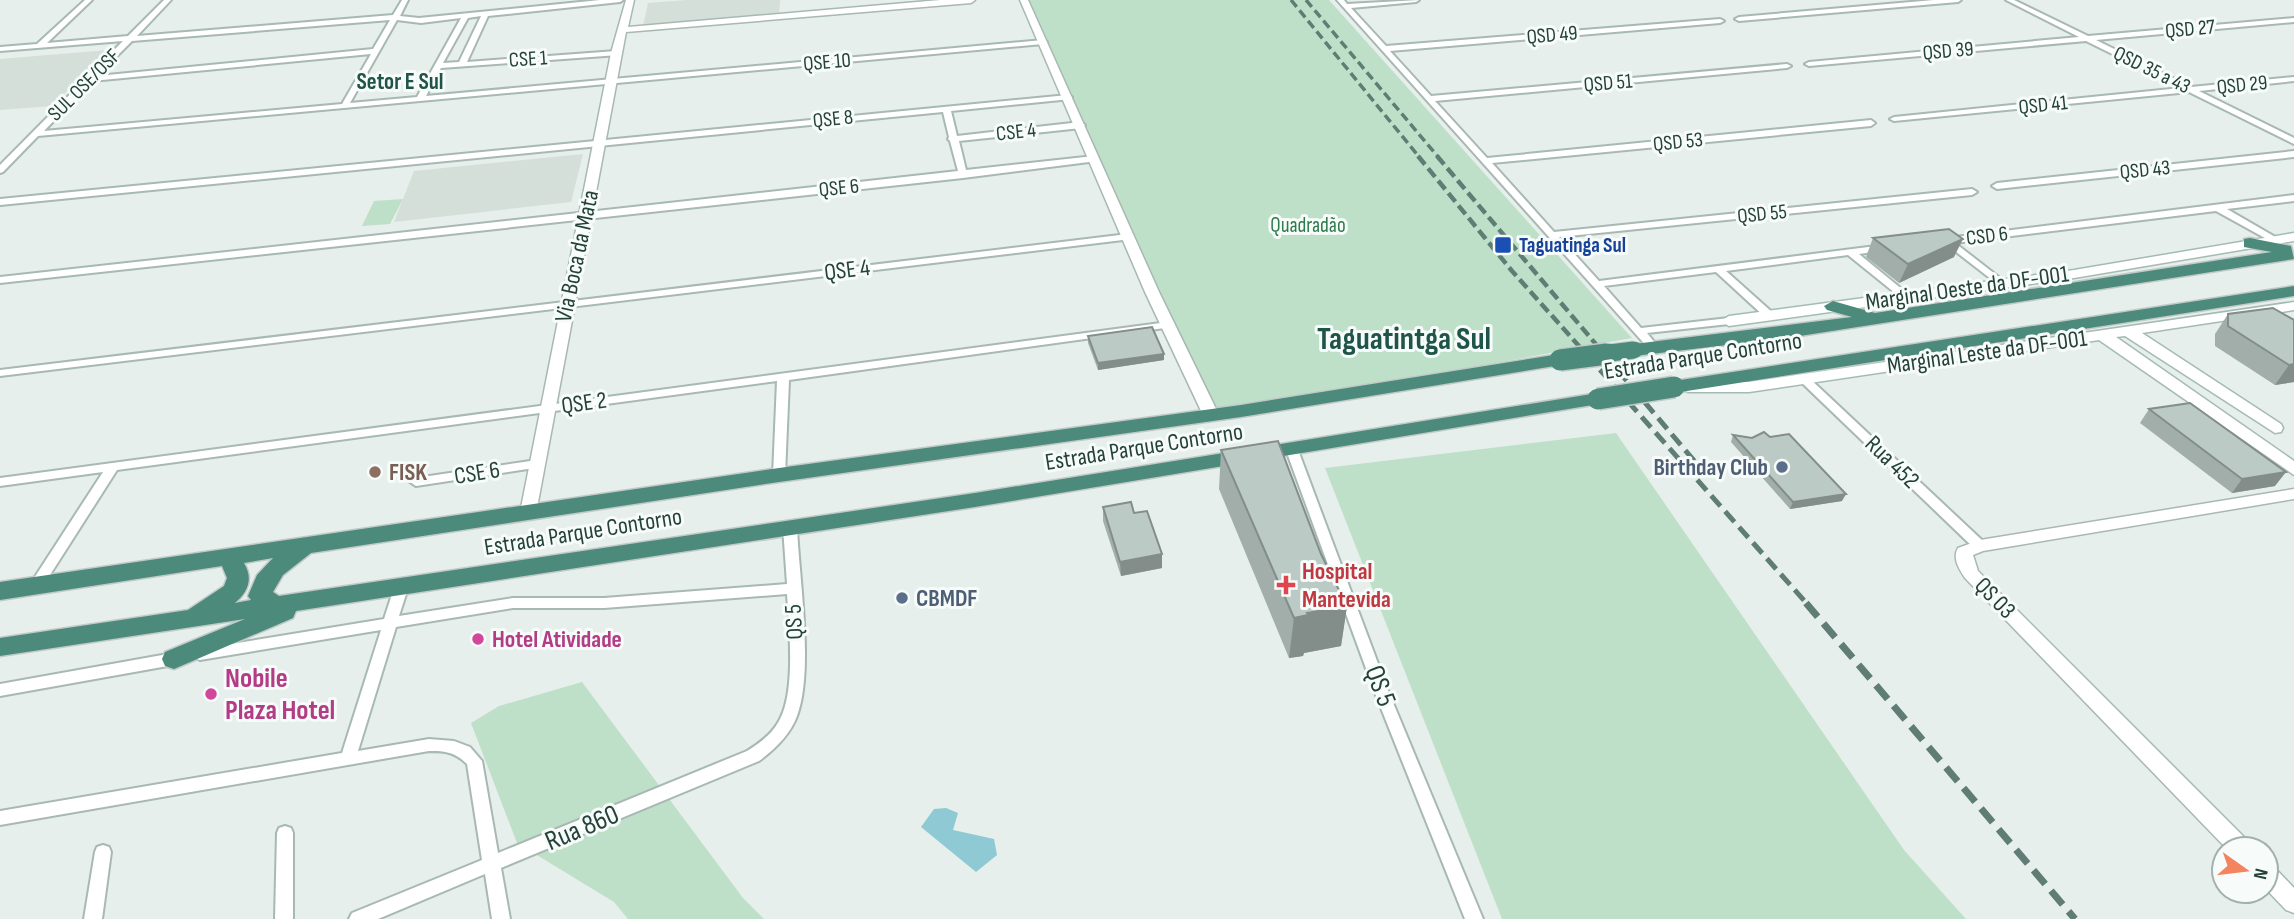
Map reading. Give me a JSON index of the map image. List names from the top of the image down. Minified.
{"streets":{"highway":["Estrada Parque Contorno"],"main road":["Marginal Oeste da DF-001","Marginal Leste da DF-001"],"street":["QSD 27","QSD 49","QSD 39","CSE 1","QSE 10","QSD 35 a 43","QSD 51","SUL OSE/OSF","QSD 29","QSD 41","QSE 8","CSE 4","QSD 53","QSD 43","QSE 6","QSD 55","CSD 6","Via Boca da Mata","QSE 4","QSE 2","Rua 452","CSE 6","QS 03","QS 5","Rua 860"]},"crossings":[["QSD 27","QSD 39"],["QSD 27","QSD 35 a 43"],["QSD 39","QSD 35 a 43"],["CSE 1","Via Boca da Mata"],["QSE 10","Via Boca da Mata"],["QSD 35 a 43","QSD 29"],["QSD 35 a 43","QSD 41"],["QSD 29","QSD 41"],["QSE 8","Via Boca da Mata"],["QSE 6","Via Boca da Mata"],["Via Boca da Mata","QSE 4"],["Via Boca da Mata","Estrada Parque Contorno"],["Via Boca da Mata","QSE 2"],["Via Boca da Mata","CSE 6"],["Marginal Oeste da DF-001","Estrada Parque Contorno"],["Marginal Leste da DF-001","Estrada Parque Contorno"],["Marginal Leste da DF-001","Rua 452"],["Estrada Parque Contorno","Rua 452"],["Estrada Parque Contorno","QS 5"],["Rua 452","QS 03"],["QS 5","Rua 860"]],"districts":["Setor E Sul","Taguatintga Sul"],"parks":["Quadradão"],"places":{"transit":["Taguatinga Sul"],"other":["Birthday Club","FISK","CBMDF","Hotel Atividade","Nobile Plaza Hotel"],"health":["Hospital Mantevida"]},"north":"right"}
